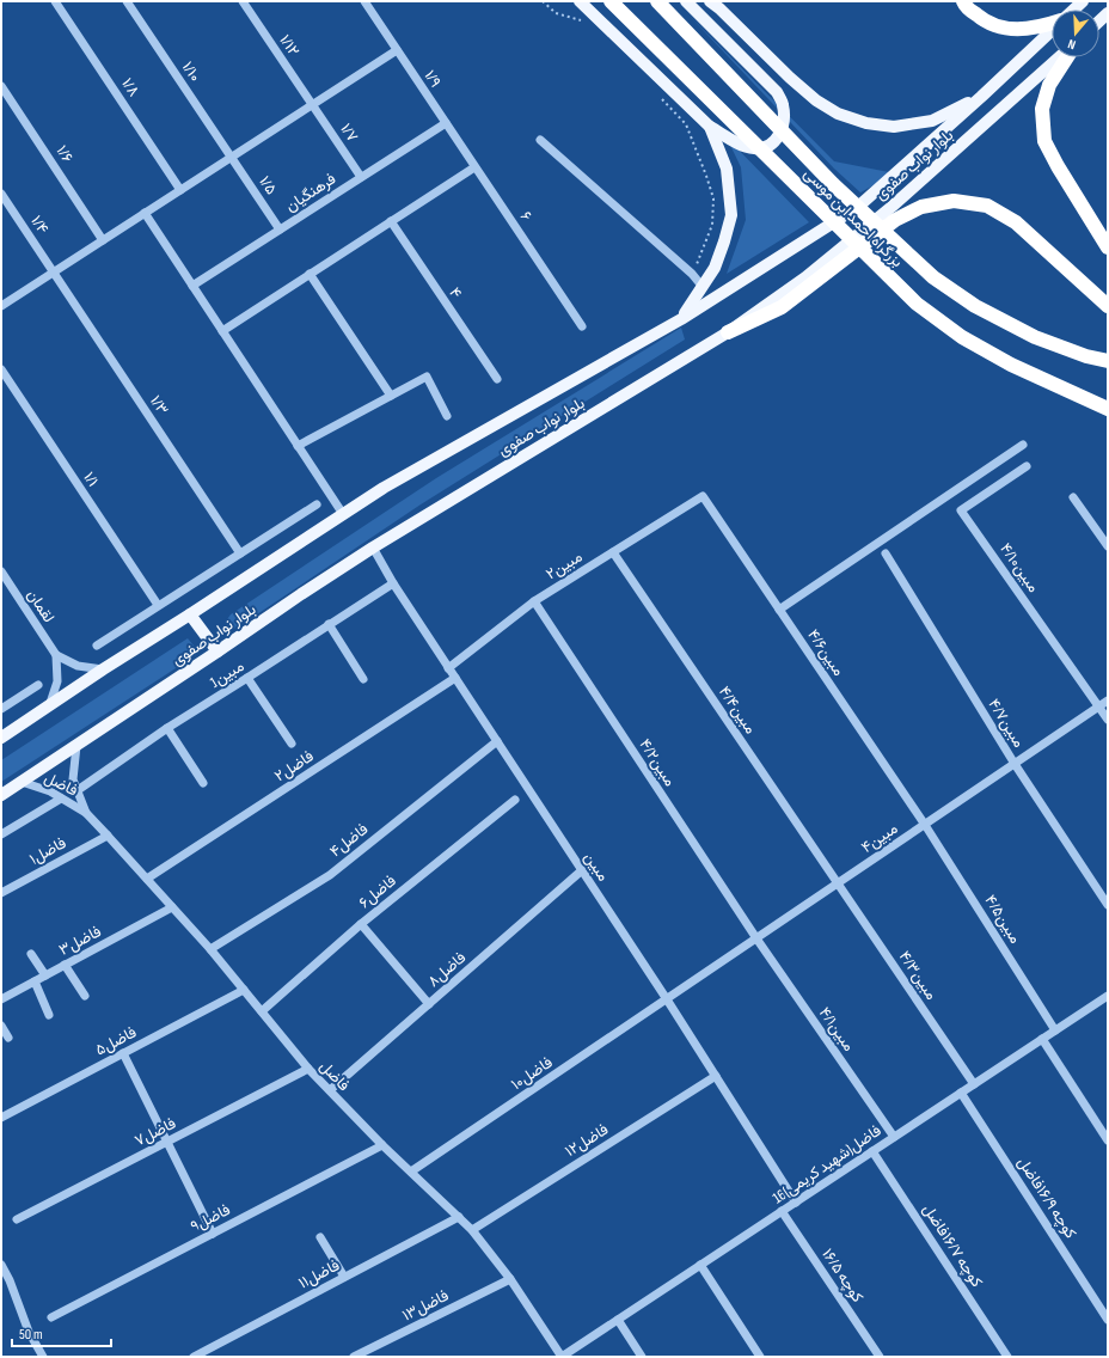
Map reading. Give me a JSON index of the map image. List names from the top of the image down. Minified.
{"streets":{"highway":["بزرگراه احمد ابن موسی"],"main road":["بلوار نواب صفوی"],"street":["۱/۱۲","۱/۱۰","۱/۹","۱/۸","۱/۷","۱/۶","۱/۵","فرهنگیان","۶","۱/۴","۴","۱/۳","۱/۱","۲مبین","۴/۱۰مبین","لقمان","۴/۶مبین","1مبین","۴/۴مبین","۴/۷مبین","۴/۲مبین","۲فاضل","فاضل","۴مبین","۴فاضل","۱فاضل","مبین","۶فاضل","۴/۵مبین","۳فاضل","۸فاضل","۴/۳مبین","۴/۱مبین","۵فاضل","۱۰فاضل","۷فاضل","۱۲فاضل","16فاضل(شهید کریمی)","کوچه ۱۶/۹فاضل","۹فاضل","کوچه ۱۶/۷فاضل","۱۱فاضل","کوچه ۱۶/۵","۱۳فاضل"]},"crossings":[["۱/۱۲","۱/۷"],["۱/۱۰","۱/۵"],["۱/۹","فرهنگیان"],["۱/۹","۶"],["۱/۷","فرهنگیان"],["بلوار نواب صفوی","فاضل"],["بلوار نواب صفوی","مبین"],["۱/۵","فرهنگیان"],["فرهنگیان","۶"],["۱/۴","۱/۳"],["۲مبین","۴/۶مبین"],["۲مبین","۴/۴مبین"],["۲مبین","۴/۲مبین"],["۲مبین","مبین"],["۴/۱۰مبین","۴مبین"],["۴/۶مبین","۴مبین"],["۴/۶مبین","۴/۵مبین"],["1مبین","فاضل"],["1مبین","مبین"],["۴/۴مبین","۴مبین"],["۴/۴مبین","۴/۳مبین"],["۴/۷مبین","۴مبین"],["۴/۲مبین","۴مبین"],["۴/۲مبین","۴/۱مبین"],["۲فاضل","فاضل"],["۲فاضل","مبین"],["فاضل","۴فاضل"],["فاضل","۱فاضل"],["فاضل","۶فاضل"],["فاضل","۳فاضل"],["فاضل","۸فاضل"],["فاضل","۵فاضل"],["فاضل","۱۰فاضل"],["فاضل","۷فاضل"],["فاضل","۱۲فاضل"],["فاضل","16فاضل(شهید کریمی)"],["فاضل","۹فاضل"],["فاضل","۱۱فاضل"],["فاضل","۱۳فاضل"],["۴مبین","مبین"],["۴مبین","۴/۵مبین"],["۴مبین","۴/۳مبین"],["۴مبین","۴/۱مبین"],["۴مبین","۱۰فاضل"],["۴فاضل","مبین"],["مبین","۸فاضل"],["مبین","۱۰فاضل"],["مبین","۱۲فاضل"],["مبین","16فاضل(شهید کریمی)"],["۴/۵مبین","16فاضل(شهید کریمی)"],["۴/۳مبین","16فاضل(شهید کریمی)"],["۴/۱مبین","16فاضل(شهید کریمی)"],["16فاضل(شهید کریمی)","کوچه ۱۶/۹فاضل"],["16فاضل(شهید کریمی)","کوچه ۱۶/۷فاضل"],["16فاضل(شهید کریمی)","کوچه ۱۶/۵"]],"scale_bar":"50 m","north":"bottom"}
